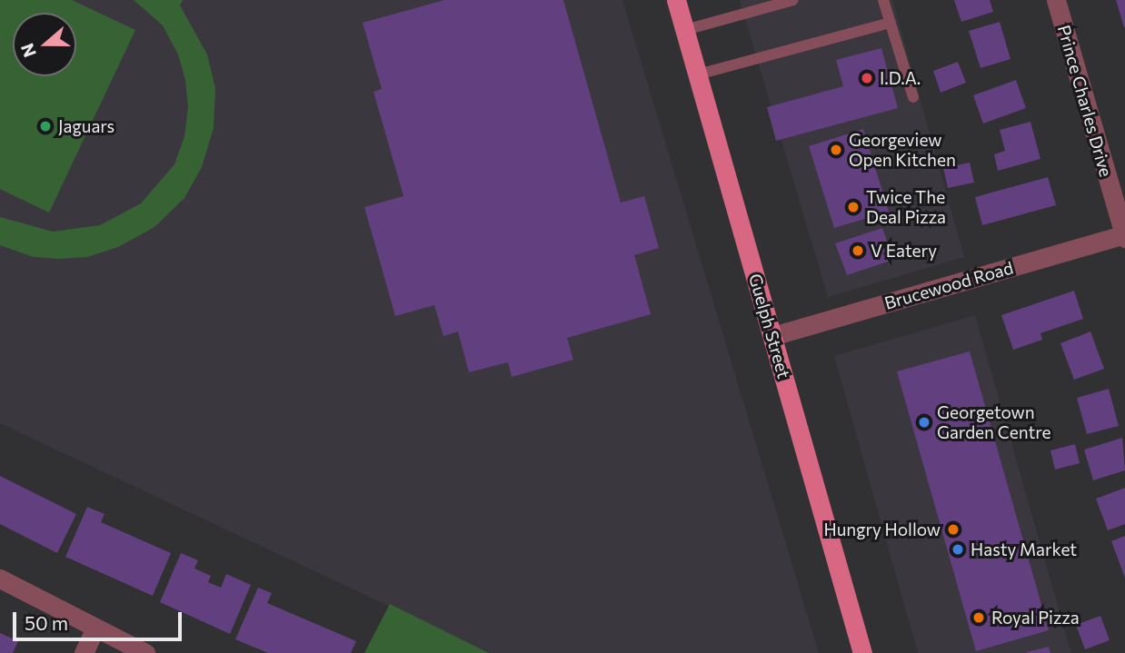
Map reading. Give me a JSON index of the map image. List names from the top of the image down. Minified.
{"streets":{"main road":["Guelph Street"],"street":["Prince Charles Drive","Brucewood Road"]},"crossings":[["Prince Charles Drive","Brucewood Road"],["Brucewood Road","Guelph Street"]],"places":["I.D.A.","Jaguars","Georgeview Open Kitchen","Twice The Deal Pizza","V Eatery","Georgetown Garden Centre","Hungry Hollow","Hasty Market","Royal Pizza"],"scale_bar":"50 m","north":"left"}
